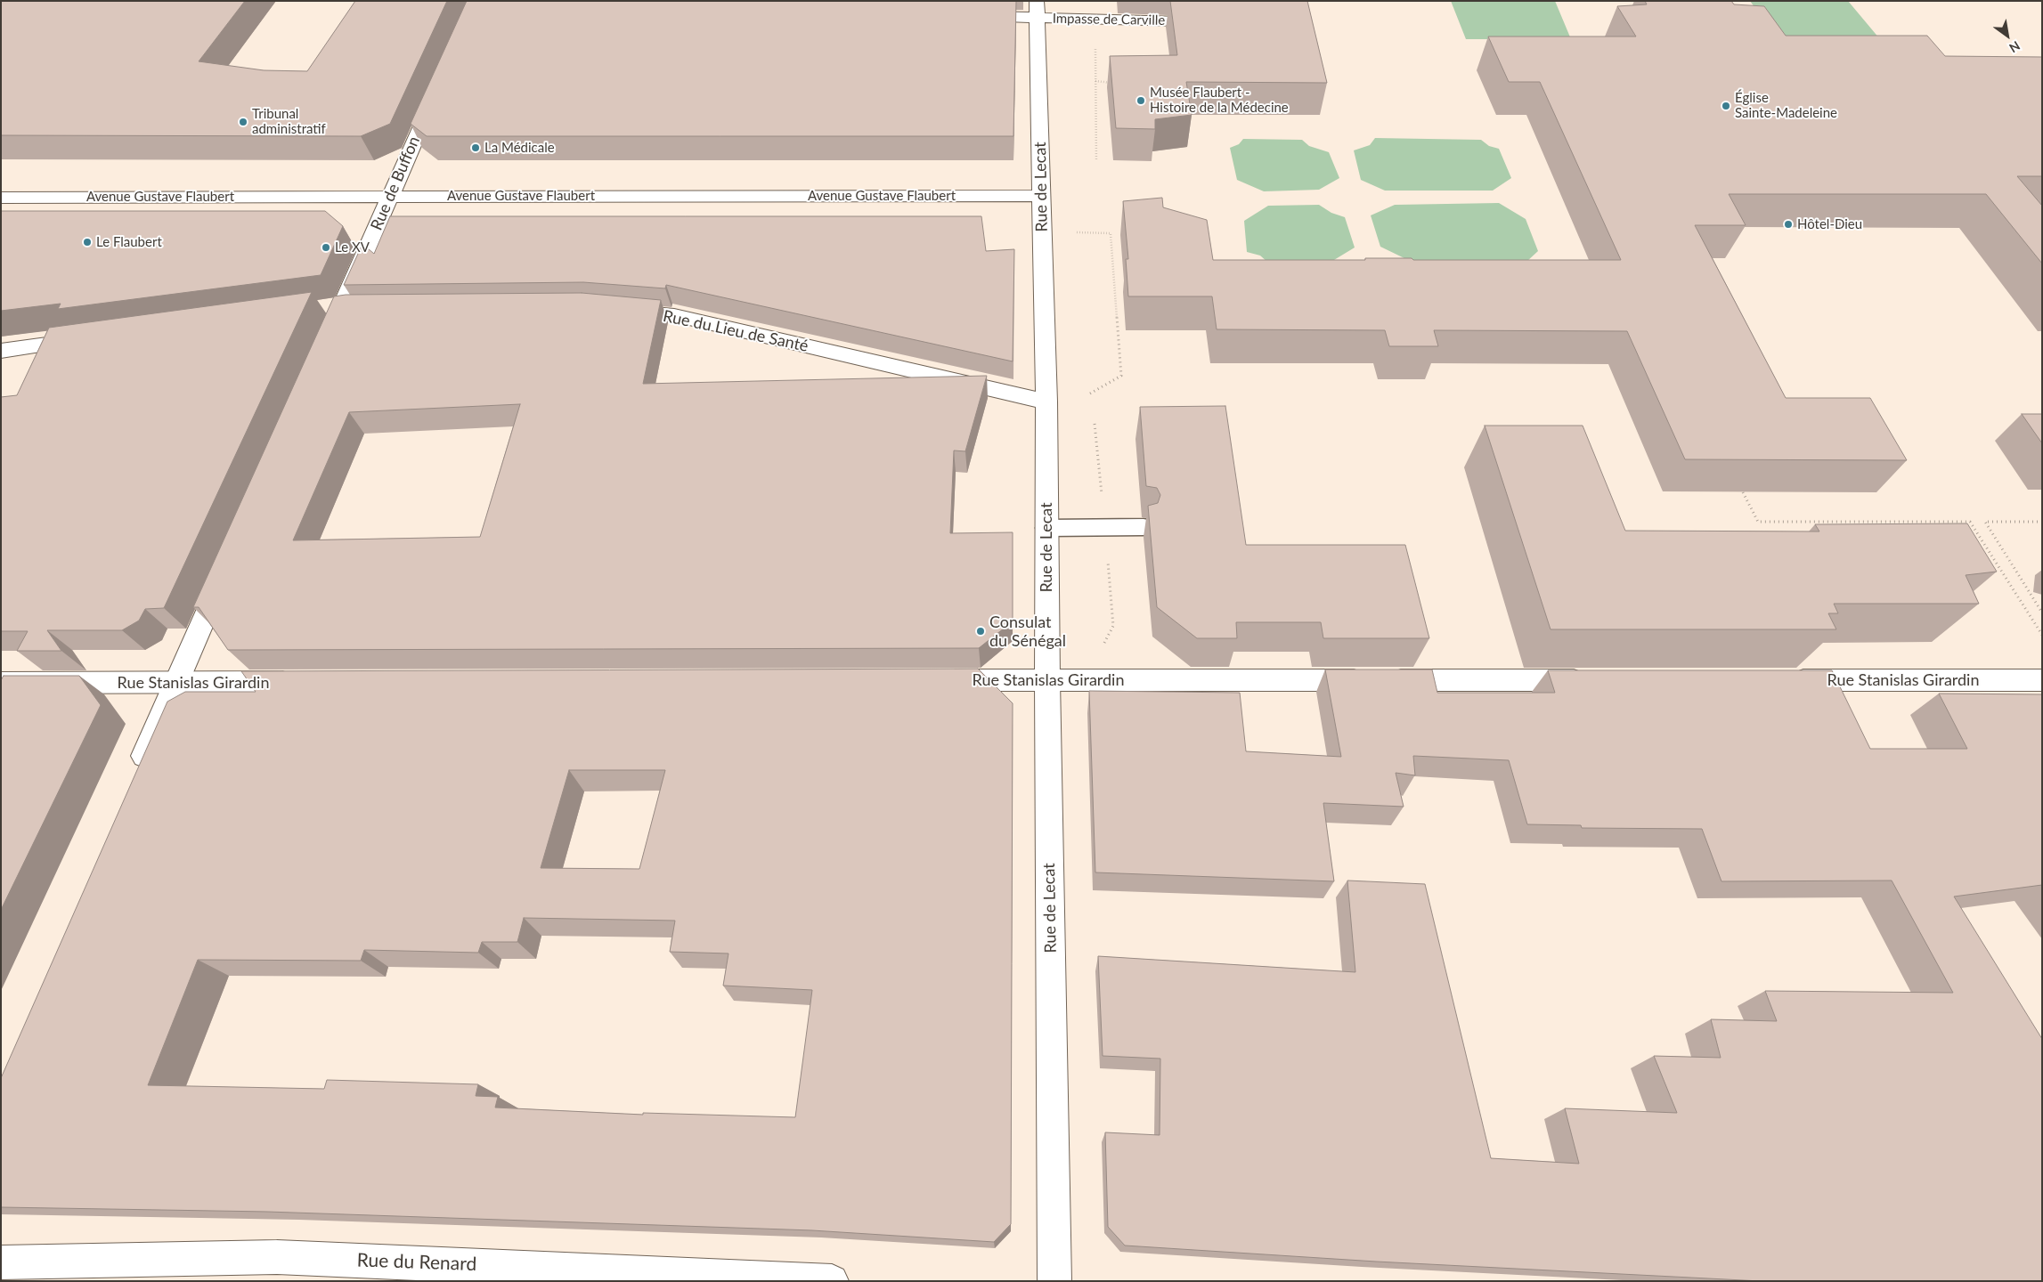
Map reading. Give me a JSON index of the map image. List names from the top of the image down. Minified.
{"streets":{"street":["Impasse de Carville","Rue de Buffon","Rue de Lecat","Avenue Gustave Flaubert","Rue du Lieu de Santé","Rue Stanislas Girardin","Rue du Renard"]},"crossings":[["Impasse de Carville","Rue de Lecat"],["Rue de Buffon","Avenue Gustave Flaubert"],["Rue de Lecat","Avenue Gustave Flaubert"],["Rue de Lecat","Rue du Lieu de Santé"],["Rue de Lecat","Rue Stanislas Girardin"]],"places":["Musée Flaubert - Histoire de la Médecine","Église Sainte-Madeleine","Tribunal administratif","La Médicale","Hôtel-Dieu","Le Flaubert","Le XV","Consulat du Sénégal"],"north":"bottom right"}
